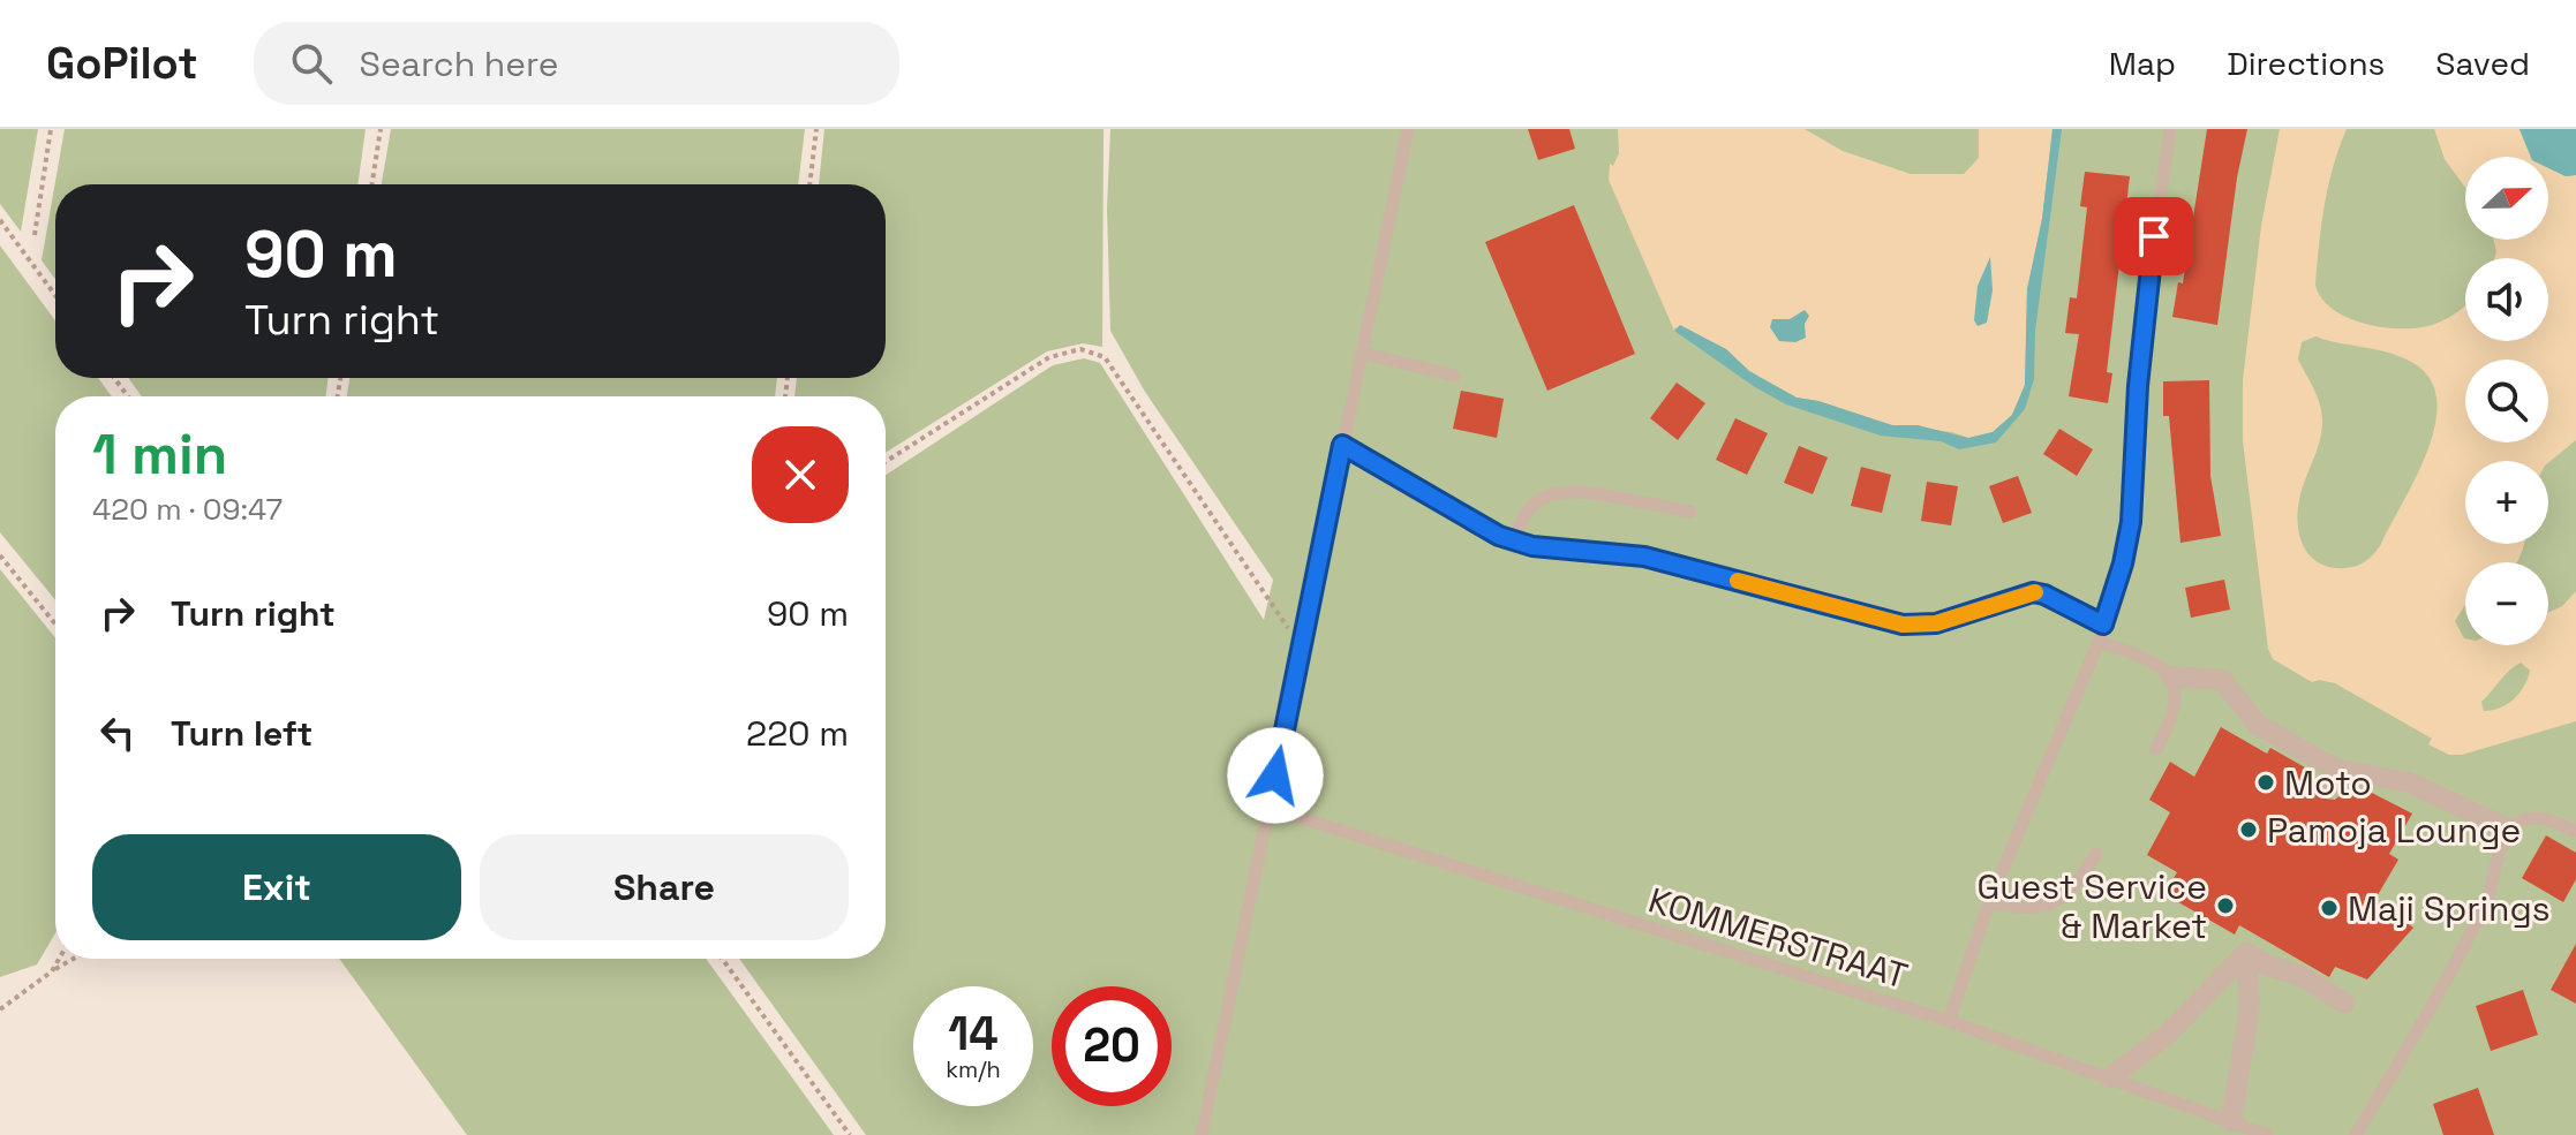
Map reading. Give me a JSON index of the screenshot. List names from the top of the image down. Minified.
{"streets":{"lane":["KOMMERSTRAAT"]},"places":["Moto","Pamoja Lounge","Guest Service & Market","Maji Springs"],"north":"right","page":{"header":"GoPilot","search":"Search here","nav":["Map","Directions","Saved"],"map_buttons":["+","−"],"turn":["90 m","Turn right"],"heading":["1 min","420 m · 09:47"],"list":[{"name":"Turn right","value":"90 m"},{"name":"Turn left","value":"220 m"}],"buttons":["Exit","Share"],"speed":"14 km/h","limit":"20"}}
